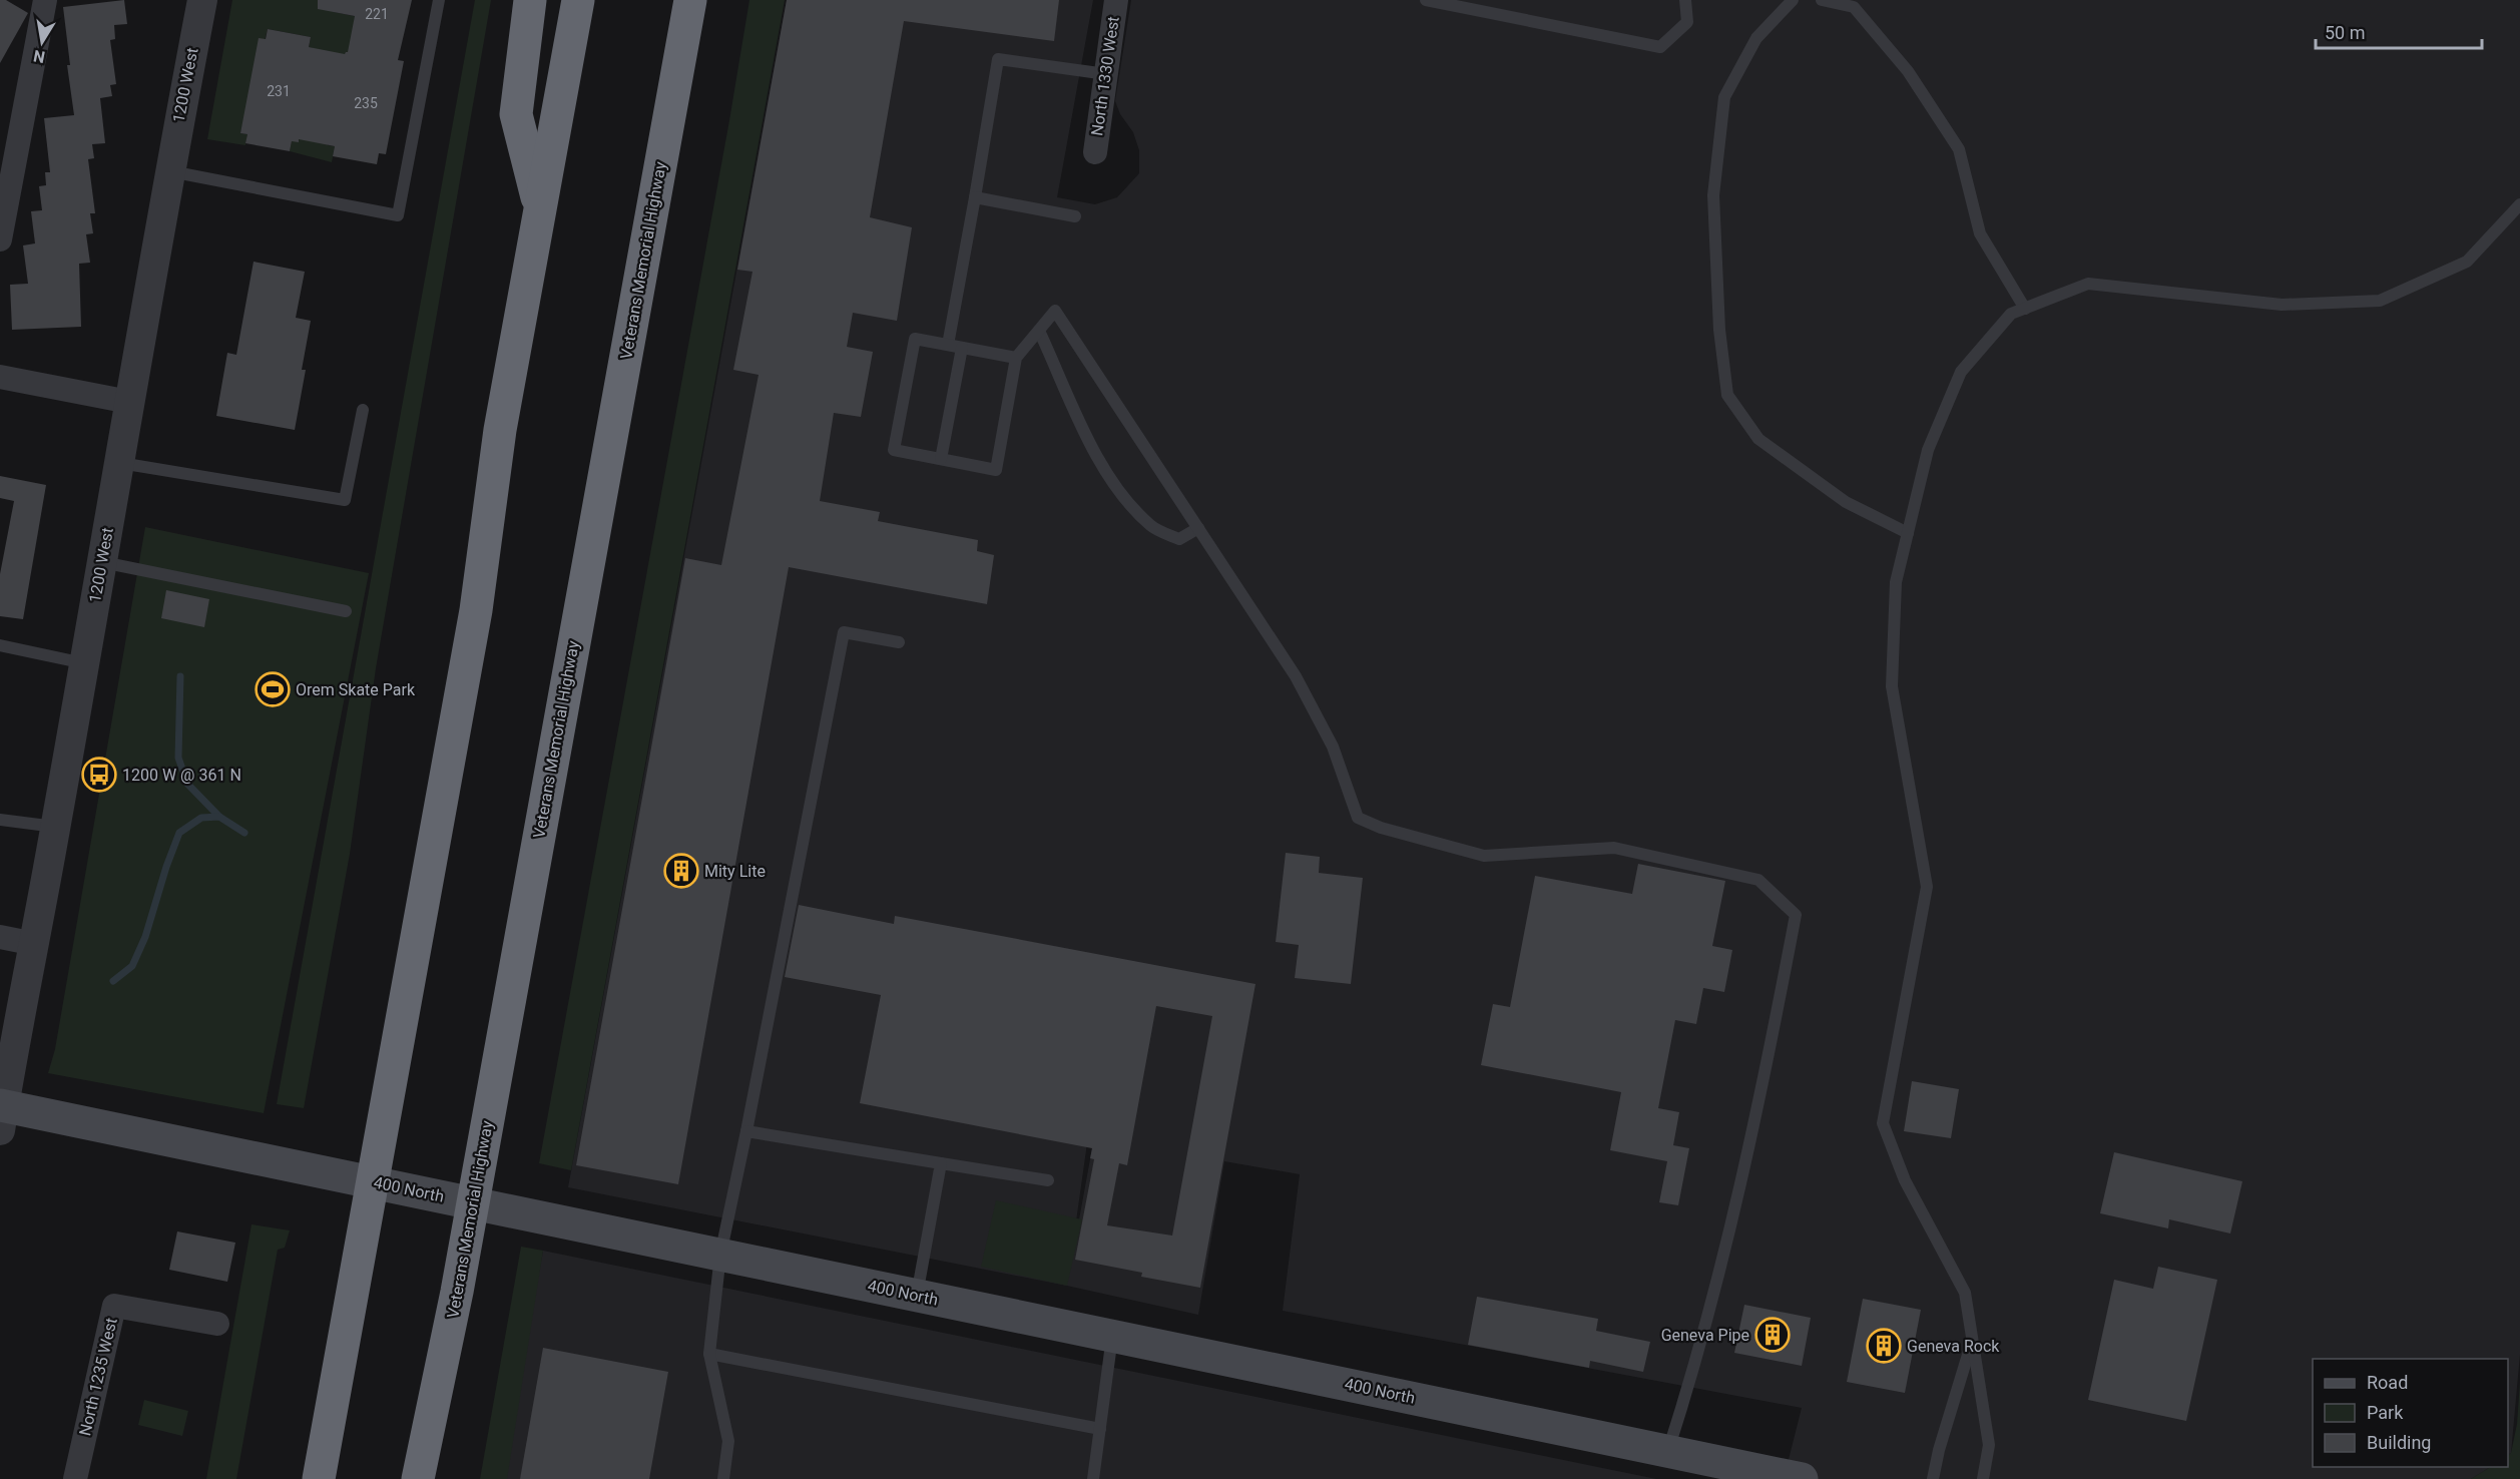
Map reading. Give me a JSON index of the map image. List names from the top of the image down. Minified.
{"streets":{"highway":["Veterans Memorial Highway"],"main road":["400 North"],"street":["North 1330 West","1200 West","North 1235 West"]},"crossings":[["1200 West","400 North"]],"places":{"sports":["Orem Skate Park"],"bus stop":["1200 W @ 361 N"],"building":["Mity Lite","Geneva Pipe","Geneva Rock"]},"house_numbers":["221","231","235"],"legend":["Road","Park","Building"],"scale_bar":"50 m","north":"bottom"}
